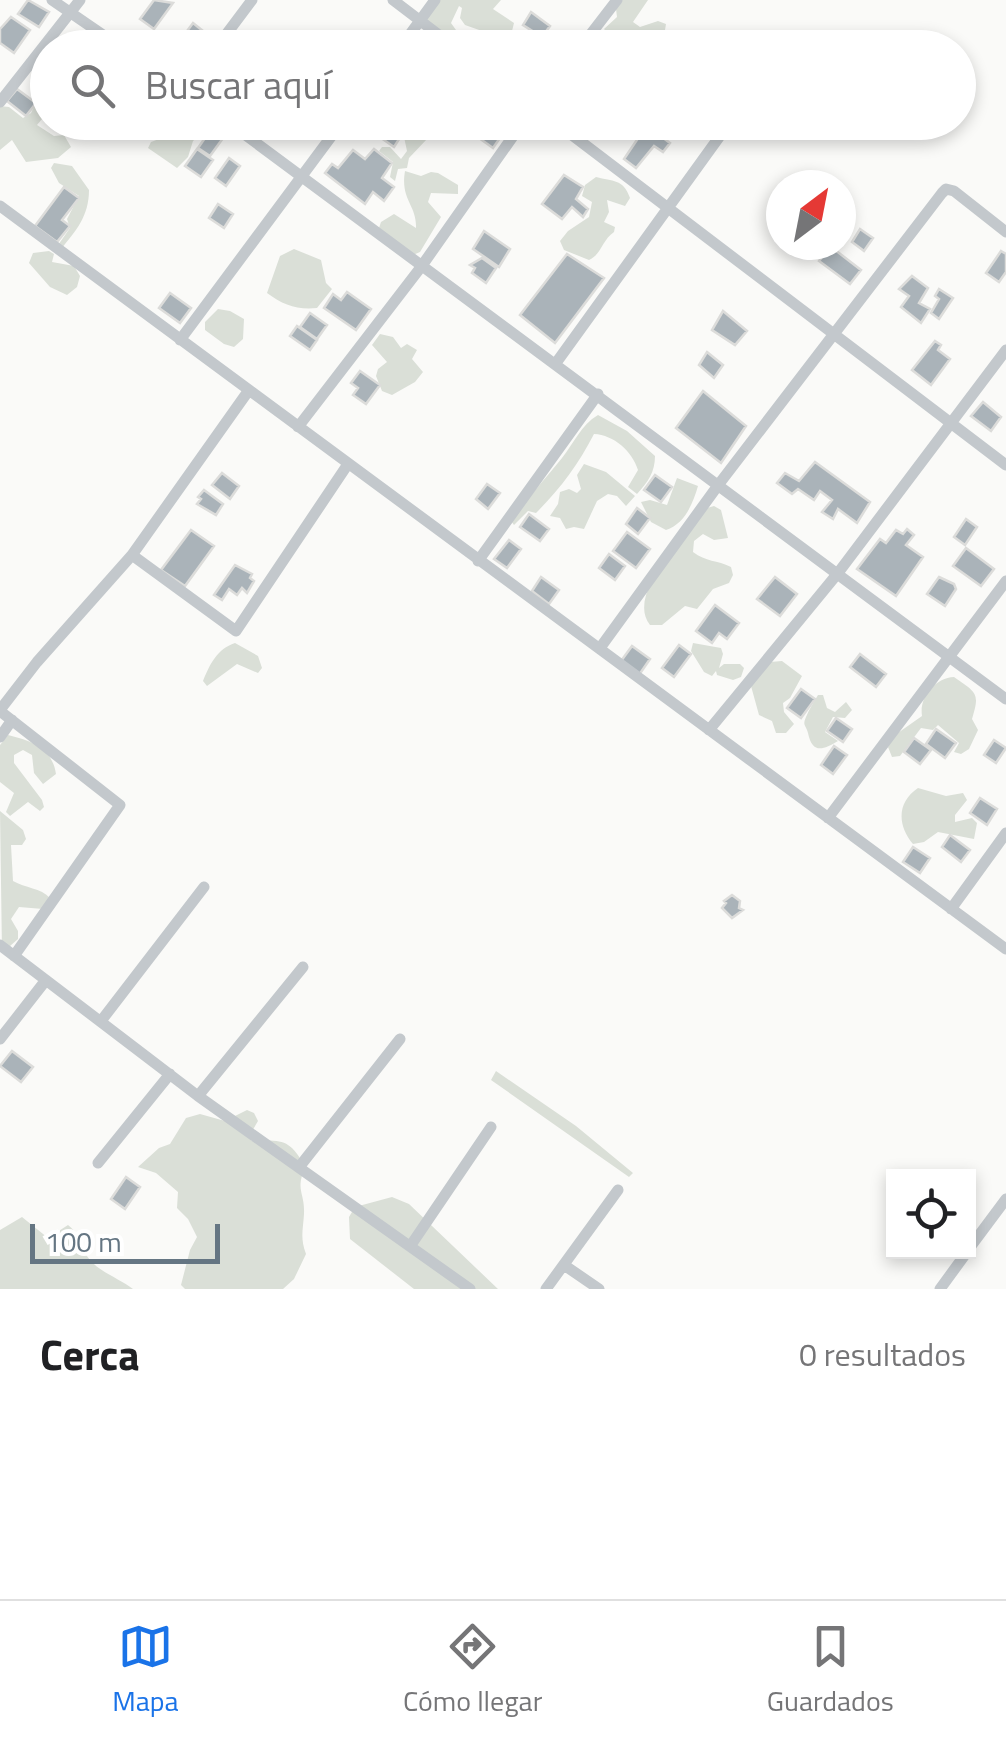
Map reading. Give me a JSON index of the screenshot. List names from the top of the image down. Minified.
{"scale_bar":"100 m","north":"top right","page":{"search":"Buscar aquí","scale":"100 m","heading":["Cerca","0 resultados"],"nav":["Mapa","Cómo llegar","Guardados"]}}
